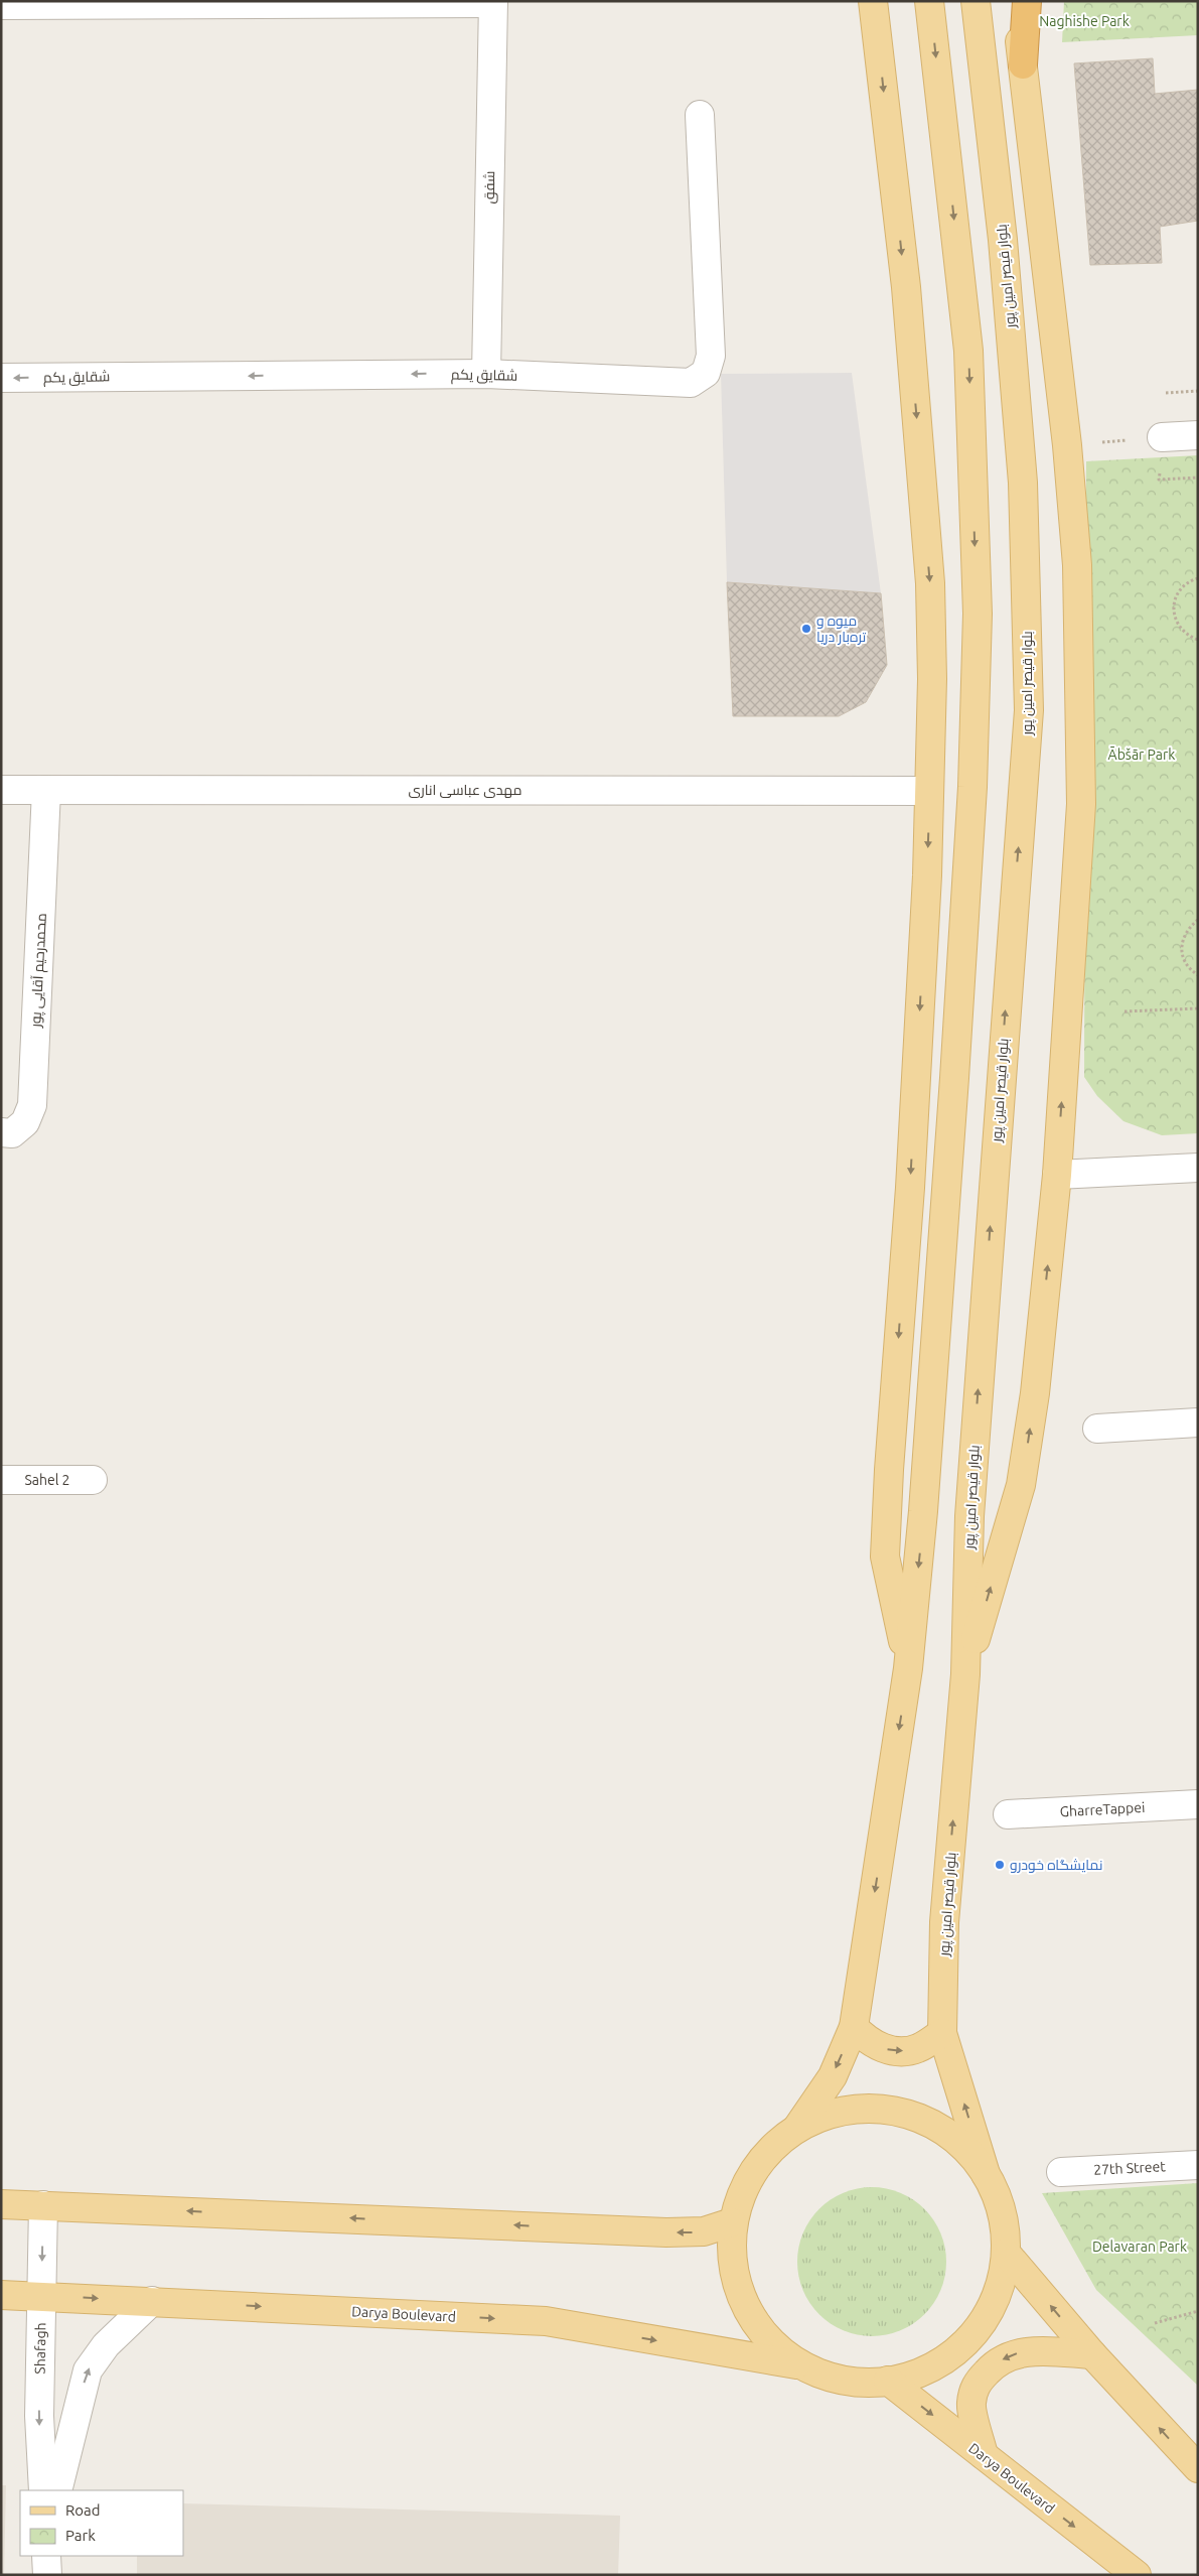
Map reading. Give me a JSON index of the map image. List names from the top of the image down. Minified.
{"streets":{"main road":["بلوار قیصر امین پور","Darya Boulevard"],"street":["شفق","شقایق یکم","مهدی عباسی اناری","محمدرحیم آقایی پور","Sahel 2","GharreTappei","27th Street","Shafagh"]},"crossings":[["شفق","شقایق یکم"],["مهدی عباسی اناری","محمدرحیم آقایی پور"],["Darya Boulevard","Shafagh"]],"one_way":["شقایق یکم","Shafagh"],"parks":["Naghishe Park","Ābšār Park","Delavaran Park"],"places":["میوه و تره‌بار دریا","نمایشگاه خودرو"],"legend":["Road","Park"]}
